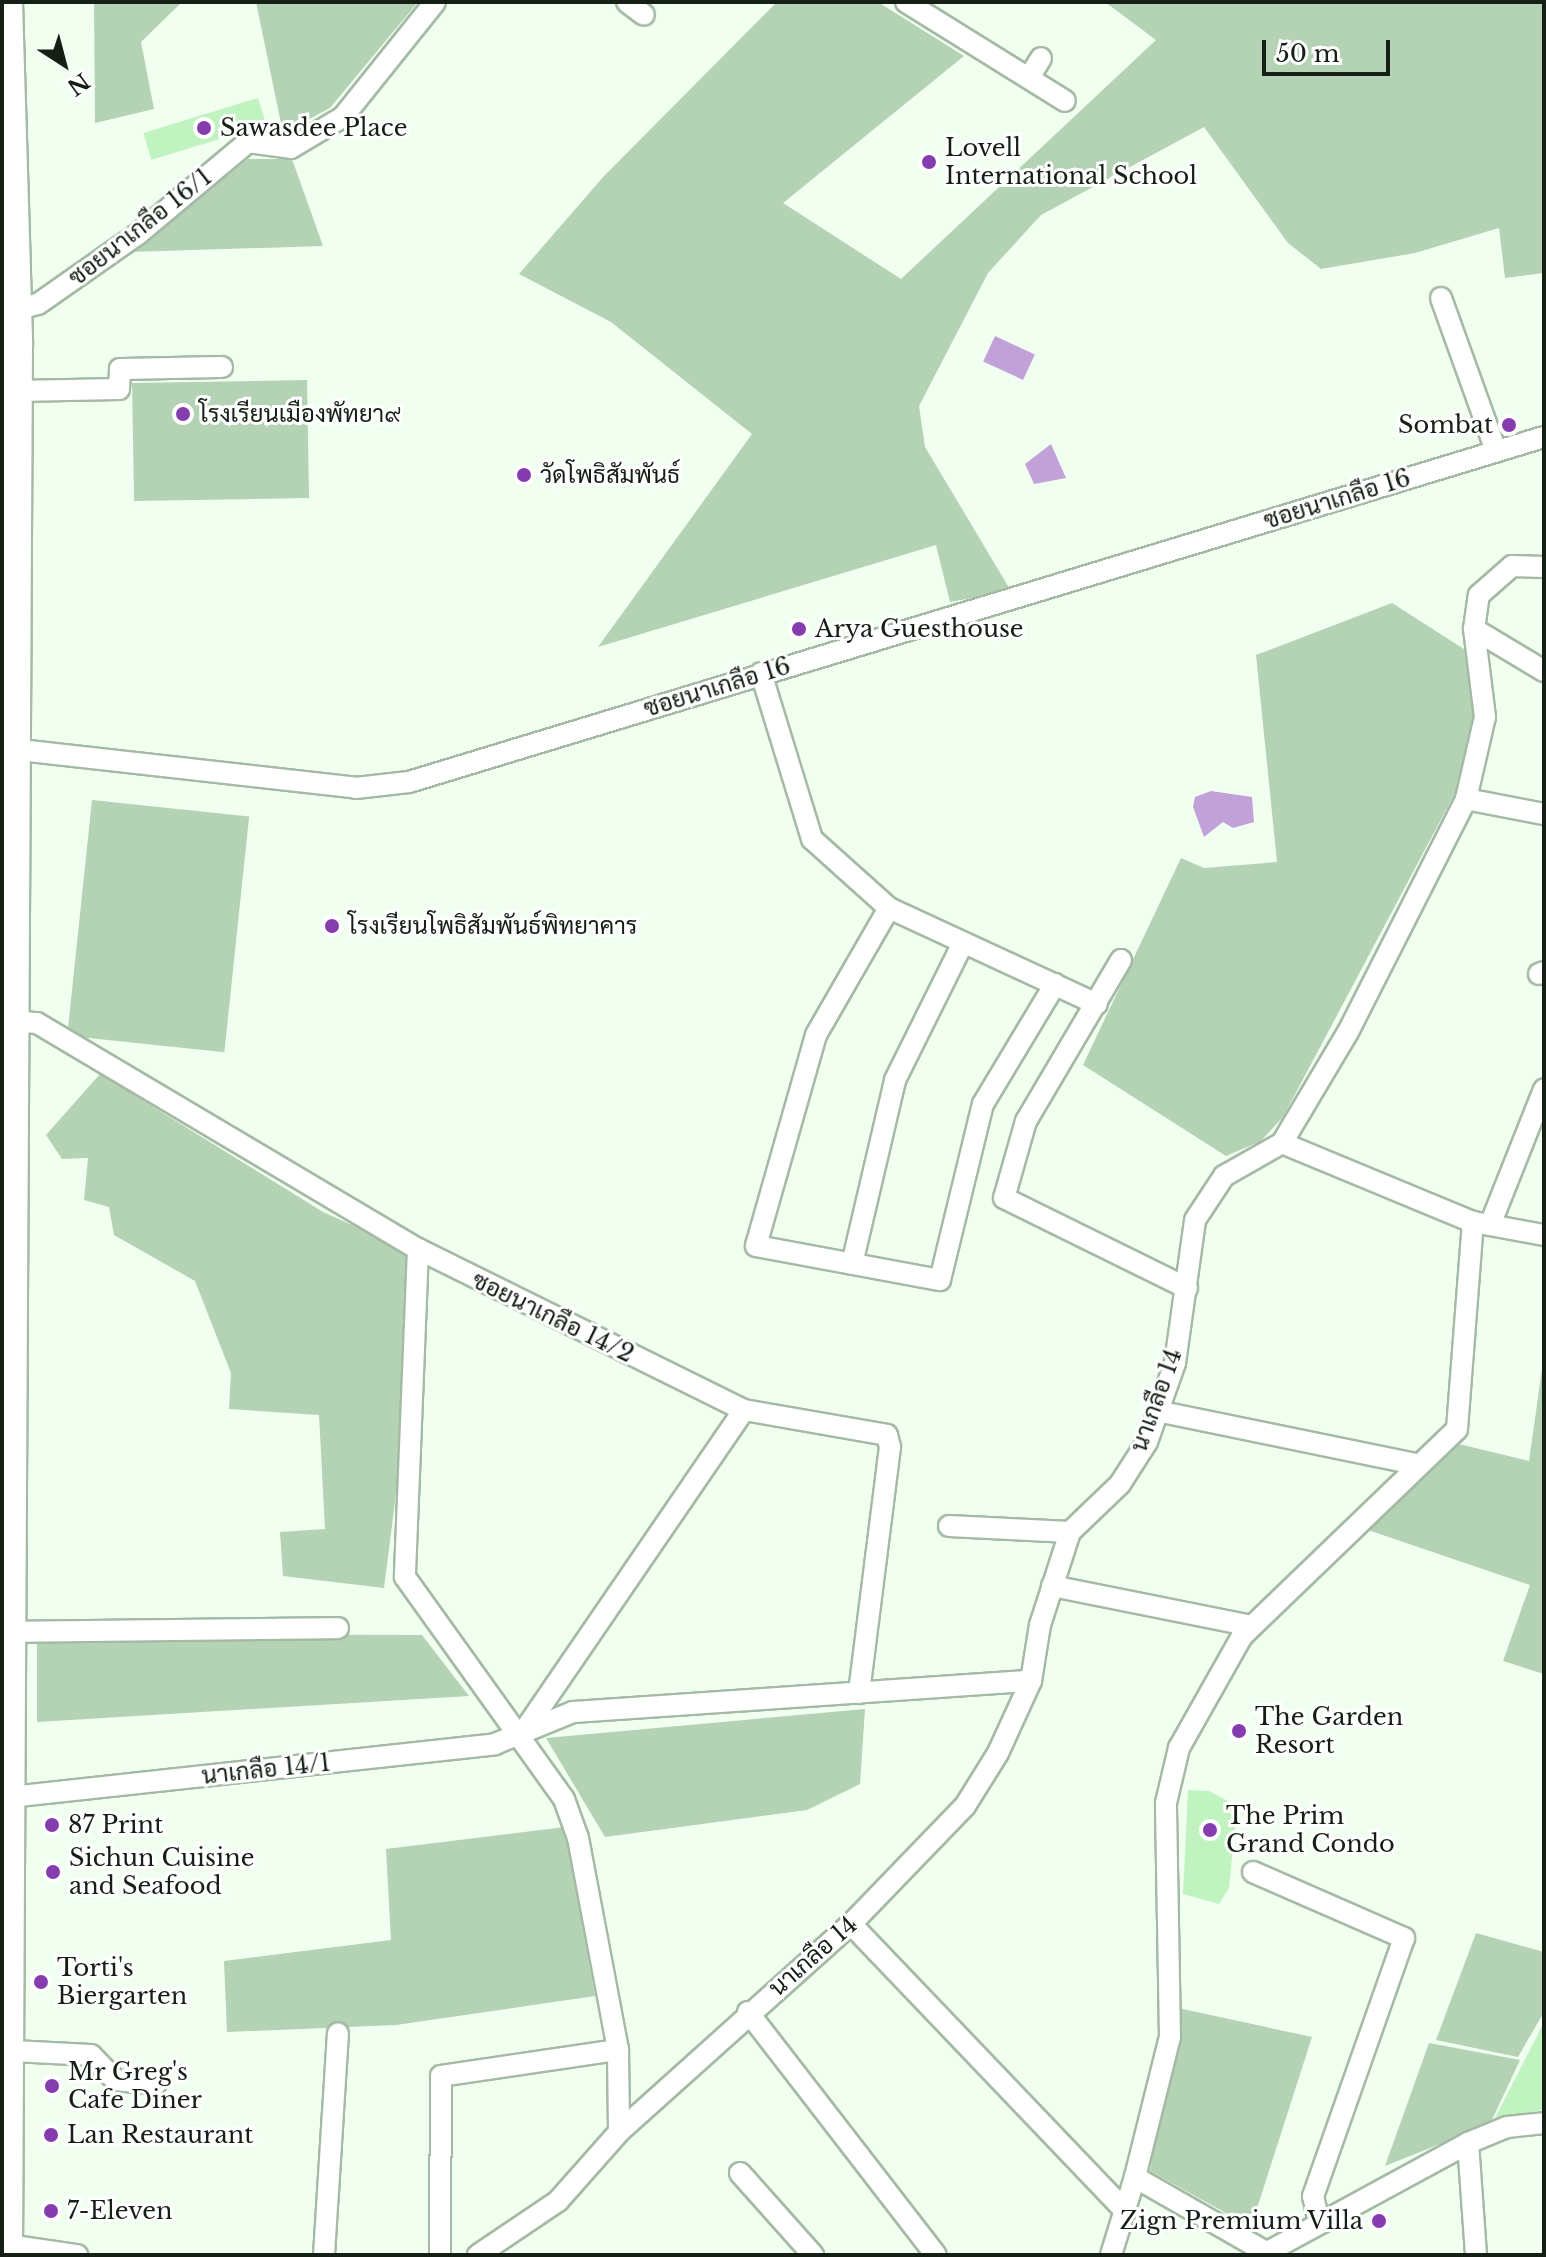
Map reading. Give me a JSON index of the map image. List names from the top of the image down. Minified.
{"streets":{"street":["ซอยนาเกลือ 16/1","ซอยนาเกลือ 16","ซอยนาเกลือ 14/2","นาเกลือ 14","นาเกลือ 14/1"]},"crossings":[["ซอยนาเกลือ 14/2","นาเกลือ 14/1"],["นาเกลือ 14","นาเกลือ 14/1"]],"places":["Sawasdee Place","Lovell International School","โรงเรียนเมืองพัทยา๙","Sombat","วัดโพธิสัมพันธ์","Arya Guesthouse","โรงเรียนโพธิสัมพันธ์พิทยาคาร","The Garden Resort","87 Print","The Prim Grand Condo","Sichun Cuisine and Seafood","Torti's Biergarten","Mr Greg's Cafe Diner","Lan Restaurant","7-Eleven","Zign Premium Villa"],"scale_bar":"50 m","north":"bottom right"}
